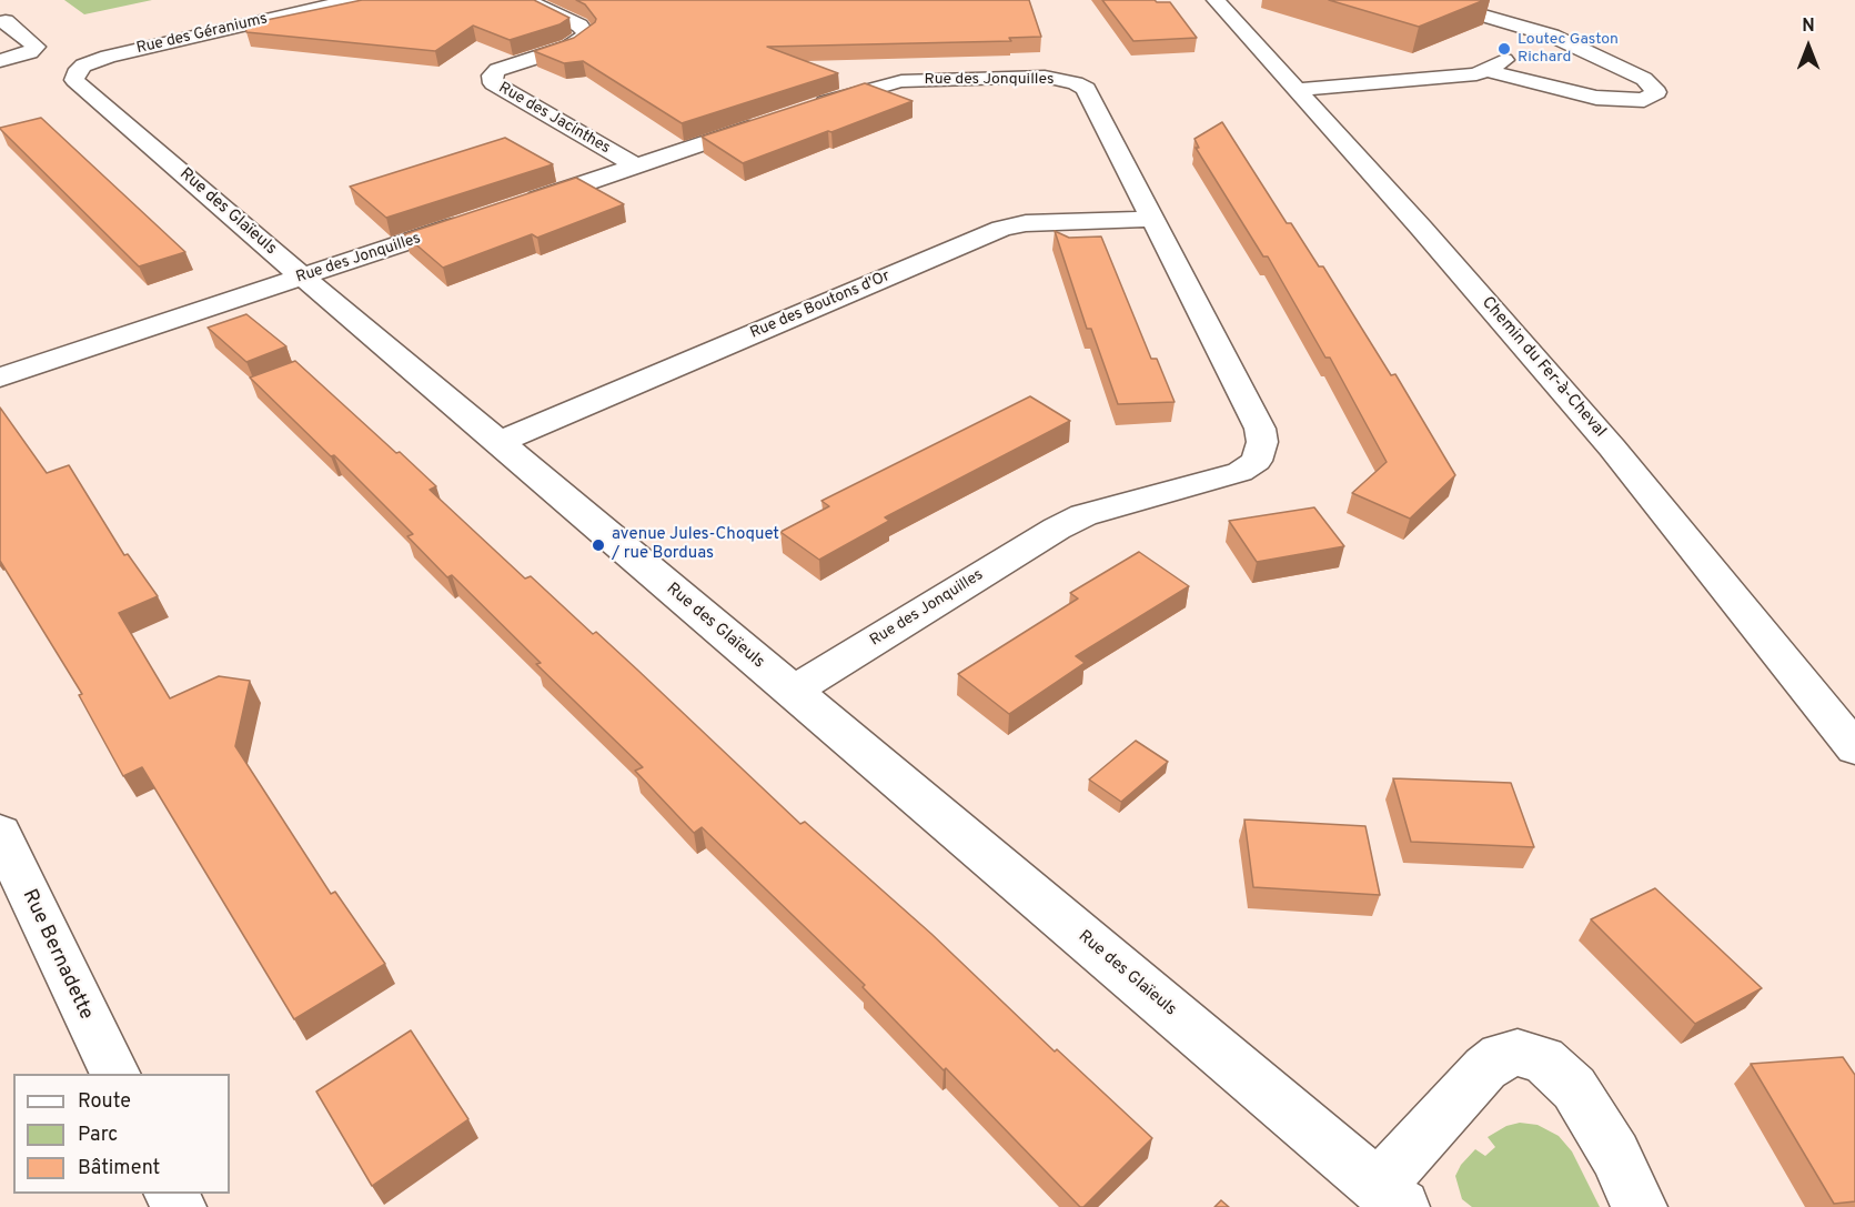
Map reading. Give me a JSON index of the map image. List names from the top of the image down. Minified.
{"streets":{"street":["Rue des Géraniums","Rue des Jonquilles","Rue des Jacinthes","Rue des Glaïeuls","Rue des Boutons d'Or","Chemin du Fer-à-Cheval","Rue Bernadette"]},"crossings":[["Rue des Géraniums","Rue des Glaïeuls"],["Rue des Jonquilles","Rue des Jacinthes"],["Rue des Jonquilles","Rue des Glaïeuls"],["Rue des Jonquilles","Rue des Boutons d'Or"],["Rue des Glaïeuls","Rue des Boutons d'Or"]],"places":["Loutec Gaston Richard","avenue Jules-Choquet / rue Borduas"],"legend":["Route","Parc","Bâtiment"],"north":"top"}
